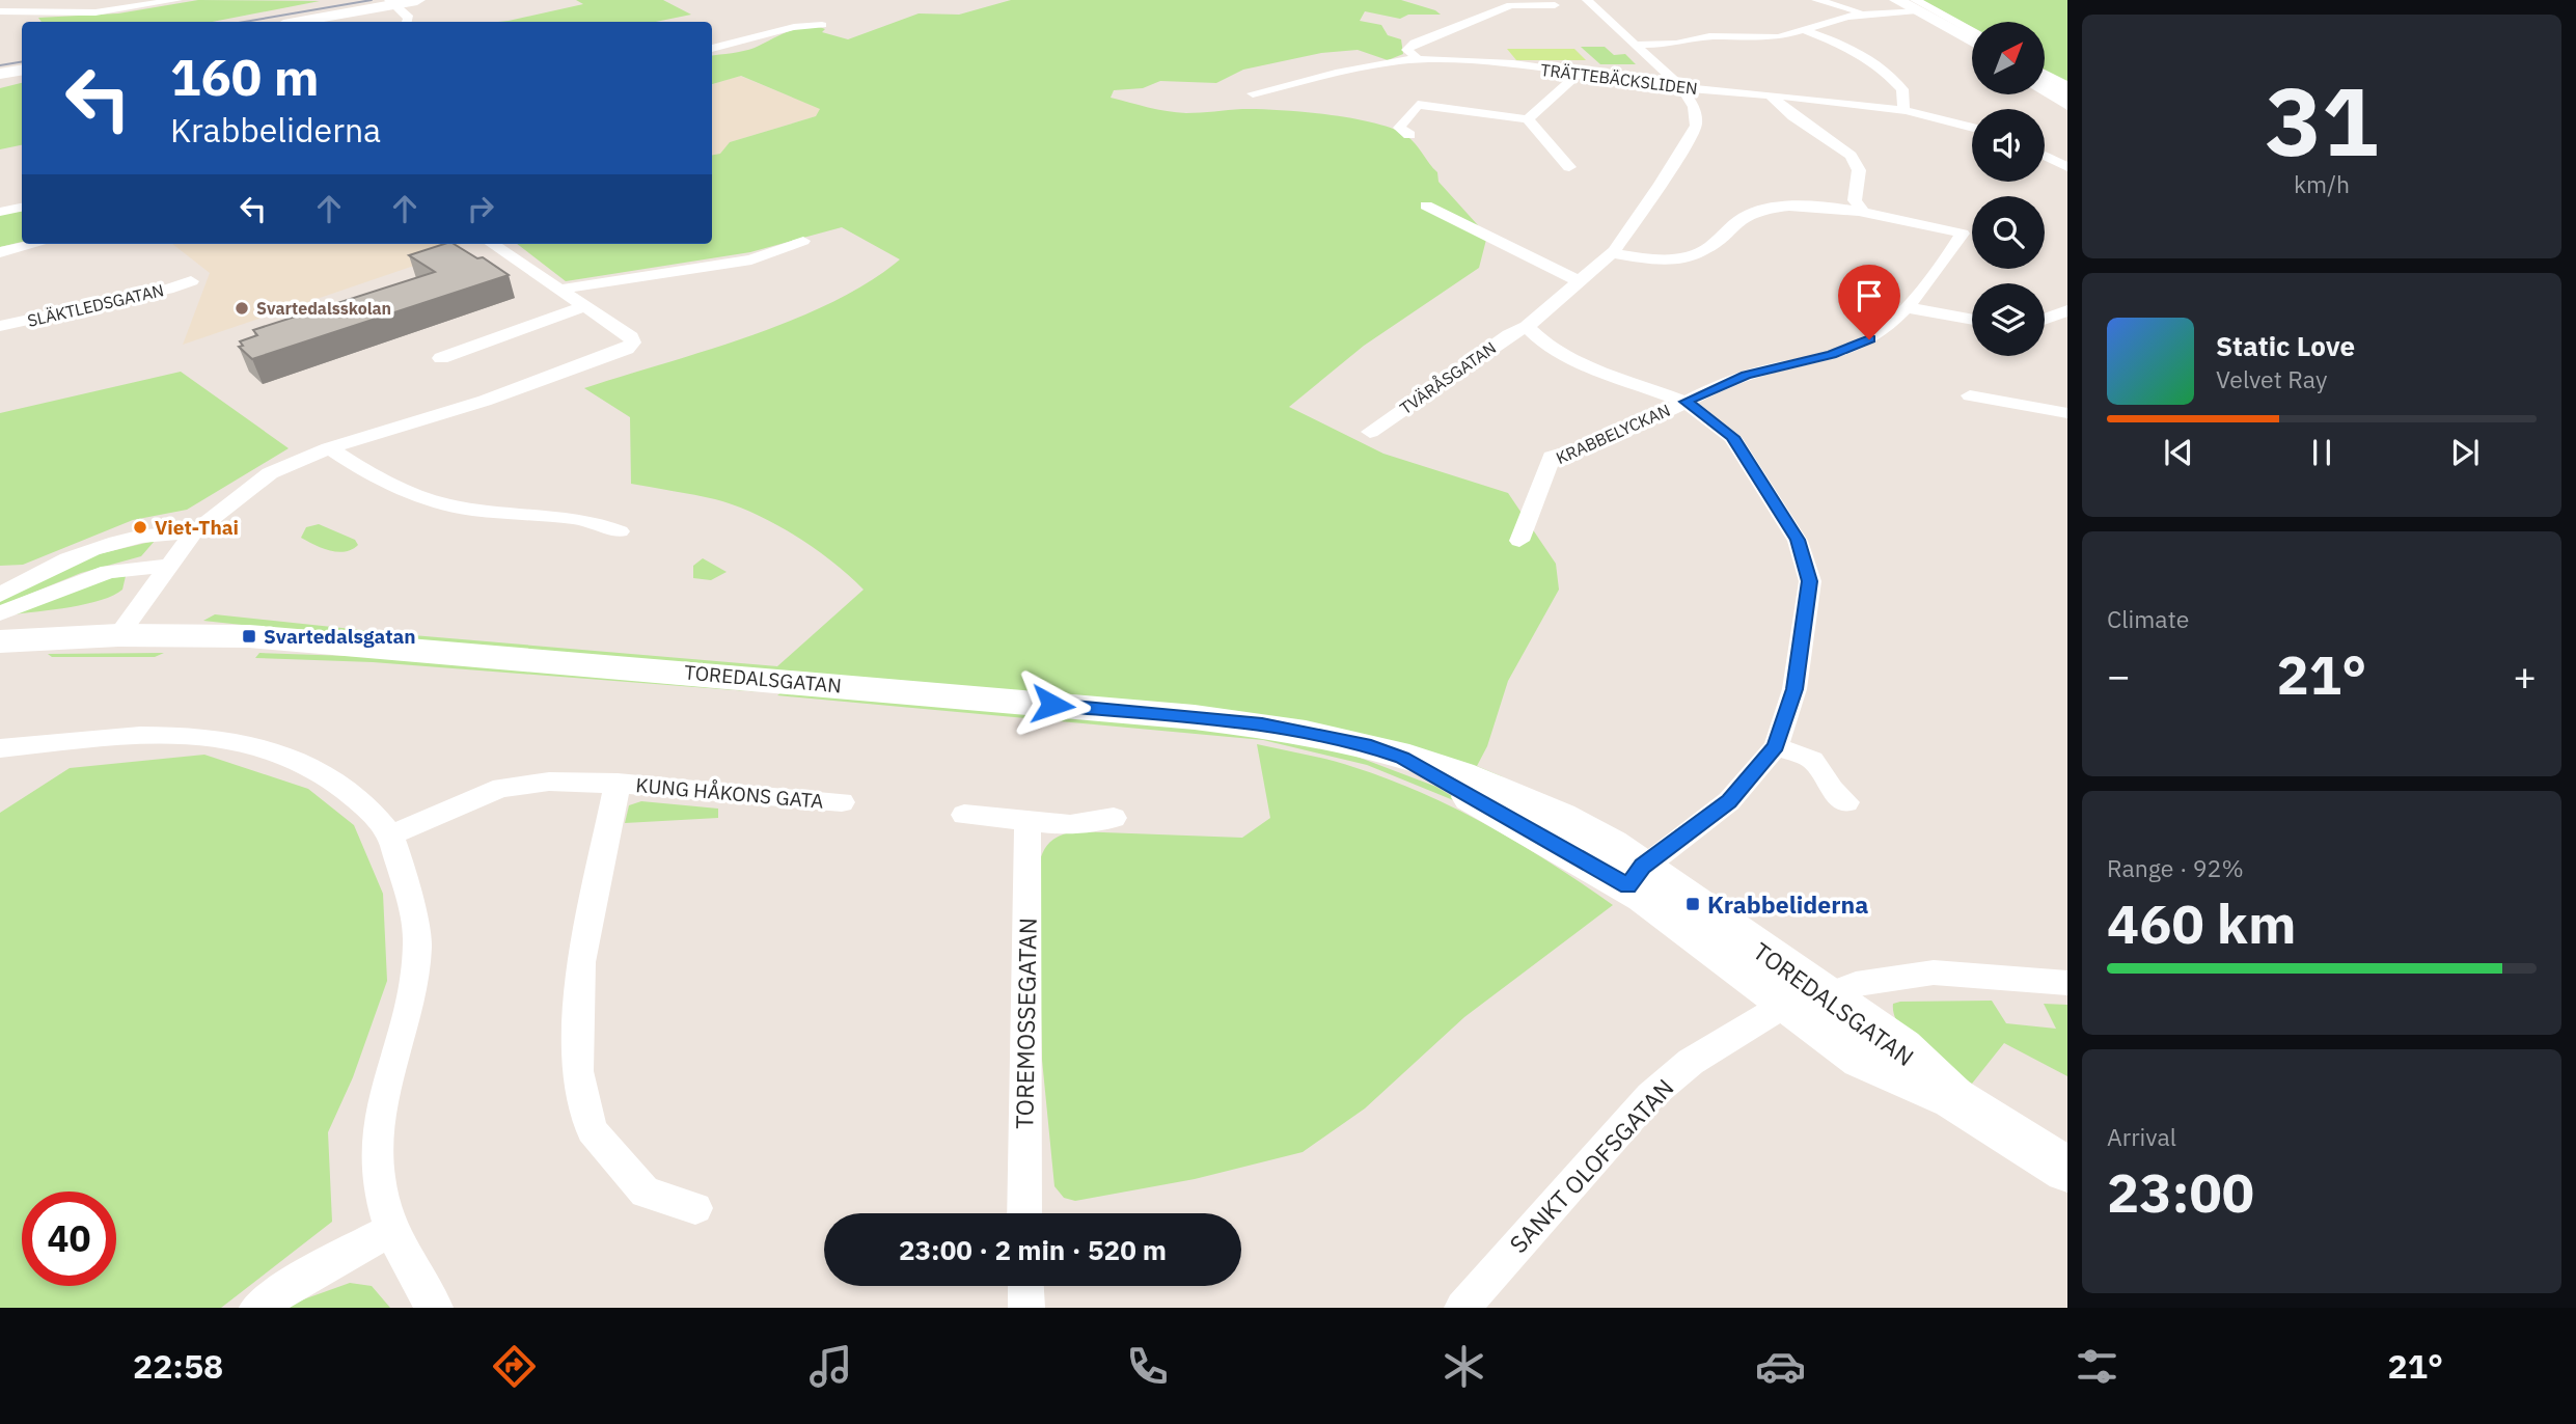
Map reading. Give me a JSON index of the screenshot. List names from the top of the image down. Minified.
{"streets":{"street":["TRÄTTEBÄCKSLIDEN","SLÄKTLEDSGATAN","TVÄRÅSGATAN","KRABBELYCKAN","TOREDALSGATAN","KUNG HÅKONS GATA","TOREMOSSEGATAN","SANKT OLOFSGATAN"]},"crossings":[["TOREDALSGATAN","SANKT OLOFSGATAN"]],"places":{"other":["Svartedalsskolan","Viet-Thai"],"transit":["Svartedalsgatan","Krabbeliderna"]},"north":"top right","page":{"tile":[["31","km/h"],"Climate",["Range · 92%","460 km"],["Arrival","23:00"]],"turn":["160 m","Krabbeliderna"],"song":["Static Love","Velvet Ray"],"heat":["−","21°","+"],"limit":"40","trip":"23:00 · 2 min · 520 m","tabs":["22:58","21°"]}}
